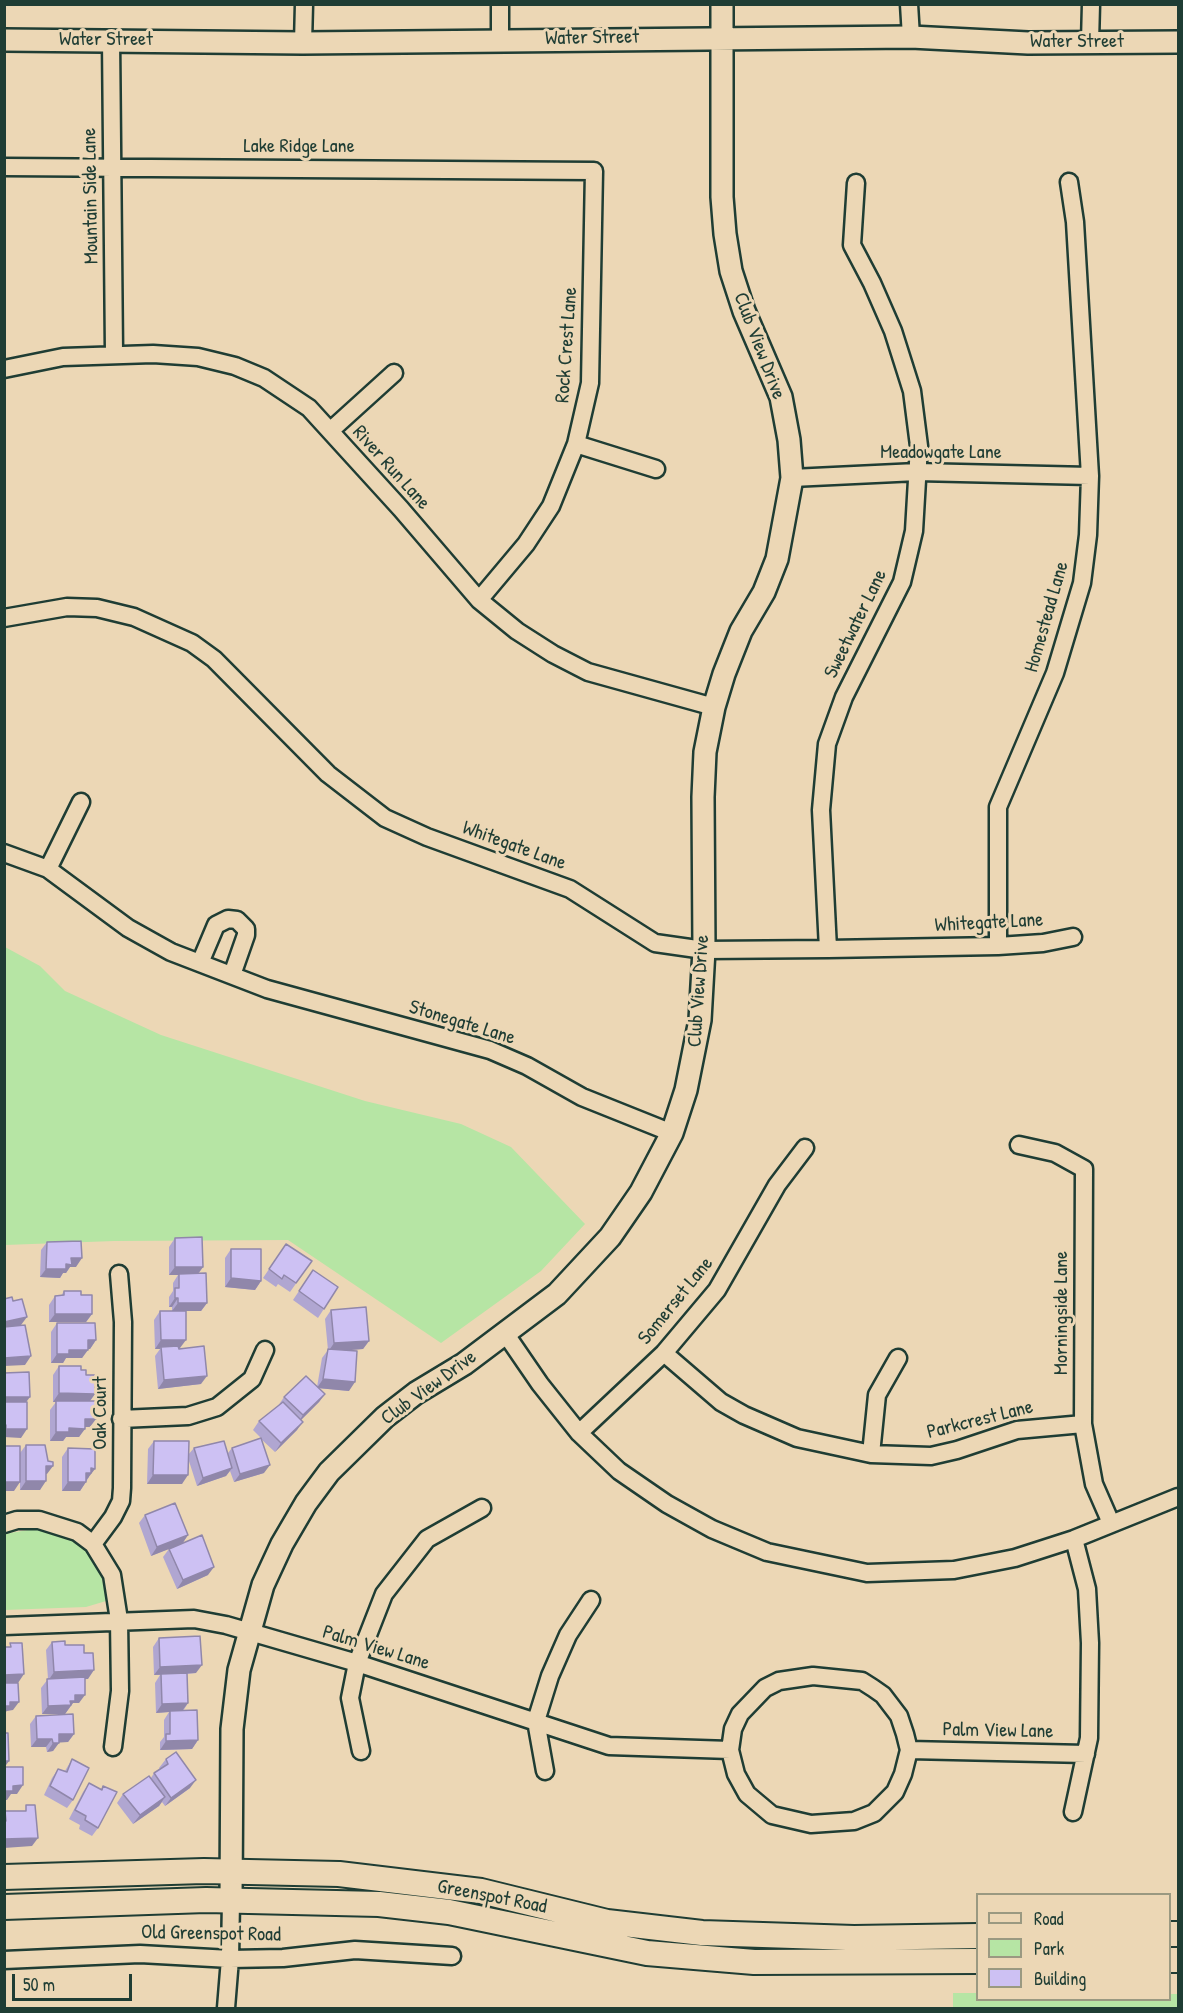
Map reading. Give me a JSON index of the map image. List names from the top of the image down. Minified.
{"streets":{"main road":["Greenspot Road"],"street":["Water Street","Lake Ridge Lane","Mountain Side Lane","Rock Crest Lane","Club View Drive","Meadowgate Lane","River Run Lane","Homestead Lane","Sweetwater Lane","Whitegate Lane","Stonegate Lane","Somerset Lane","Morningside Lane","Oak Court","Parkcrest Lane","Palm View Lane","Old Greenspot Road"]},"crossings":[["Water Street","Mountain Side Lane"],["Water Street","Club View Drive"],["Lake Ridge Lane","Mountain Side Lane"],["Lake Ridge Lane","Rock Crest Lane"],["Mountain Side Lane","River Run Lane"],["Rock Crest Lane","River Run Lane"],["Club View Drive","Meadowgate Lane"],["Club View Drive","River Run Lane"],["Club View Drive","Whitegate Lane"],["Club View Drive","Stonegate Lane"],["Club View Drive","Palm View Lane"],["Club View Drive","Greenspot Road"],["Meadowgate Lane","Homestead Lane"],["Meadowgate Lane","Sweetwater Lane"],["Homestead Lane","Whitegate Lane"],["Sweetwater Lane","Whitegate Lane"],["Somerset Lane","Parkcrest Lane"],["Morningside Lane","Parkcrest Lane"]],"legend":["Road","Park","Building"],"scale_bar":"50 m"}
